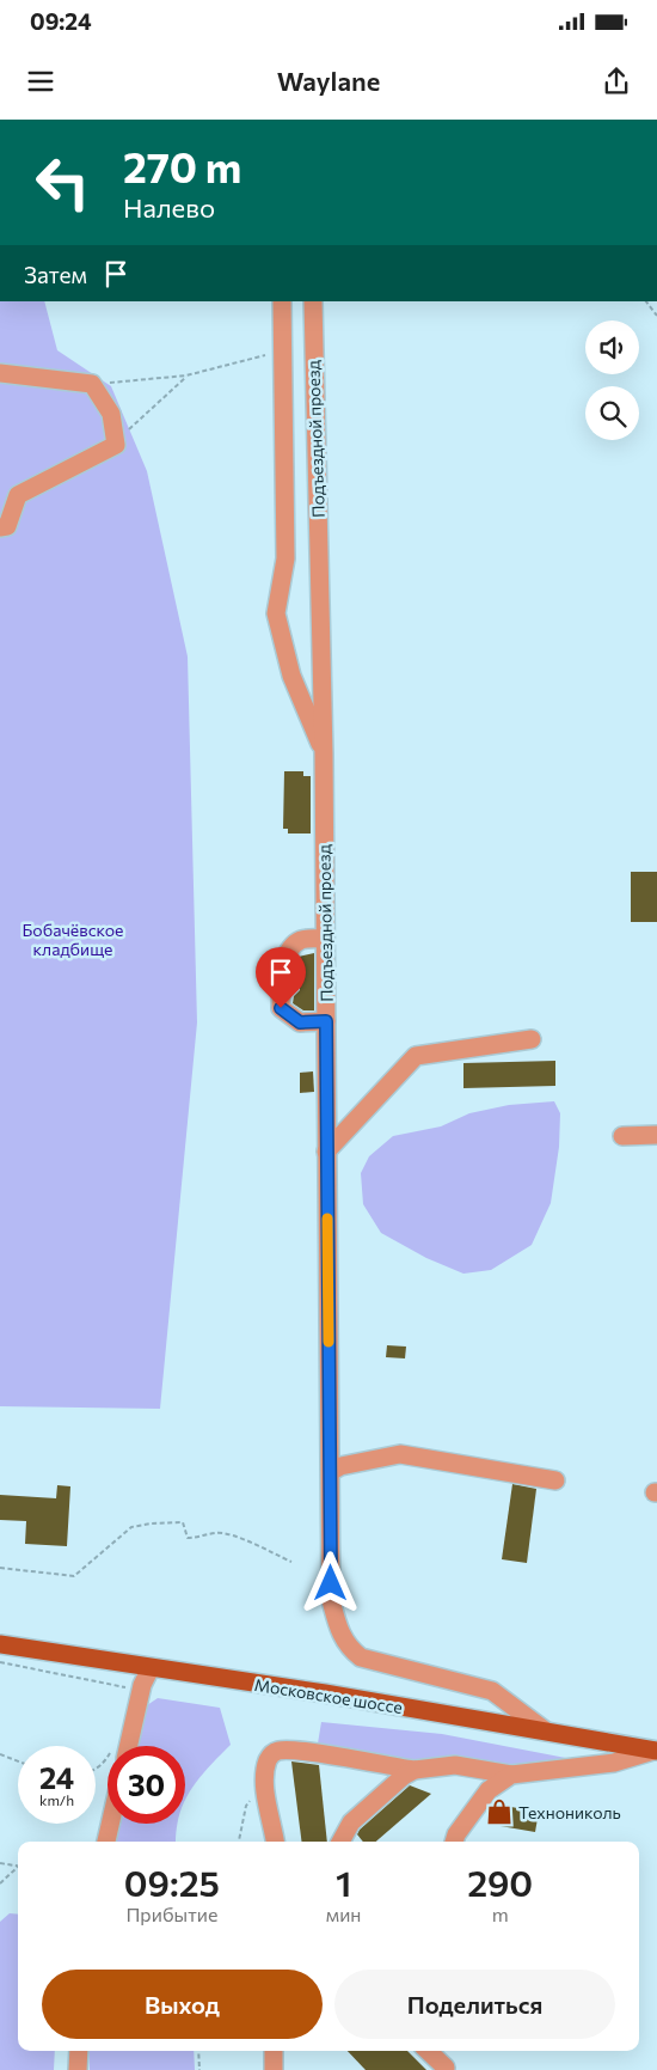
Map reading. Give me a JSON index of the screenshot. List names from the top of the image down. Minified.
{"streets":{"main road":["Московское шоссе"],"street":["Подъездной проезд"]},"crossings":[["Подъездной проезд","Московское шоссе"]],"parks":["Бобачёвское кладбище"],"places":{"shop":["Технониколь"]},"page":{"status":"09:24","header":"Waylane","turn":["270 m","Налево"],"then":"Затем","speed":"24 km/h","limit":"30","eta":["09:25","Прибытие","1","мин","290","m"],"buttons":["Выход","Поделиться"]}}
